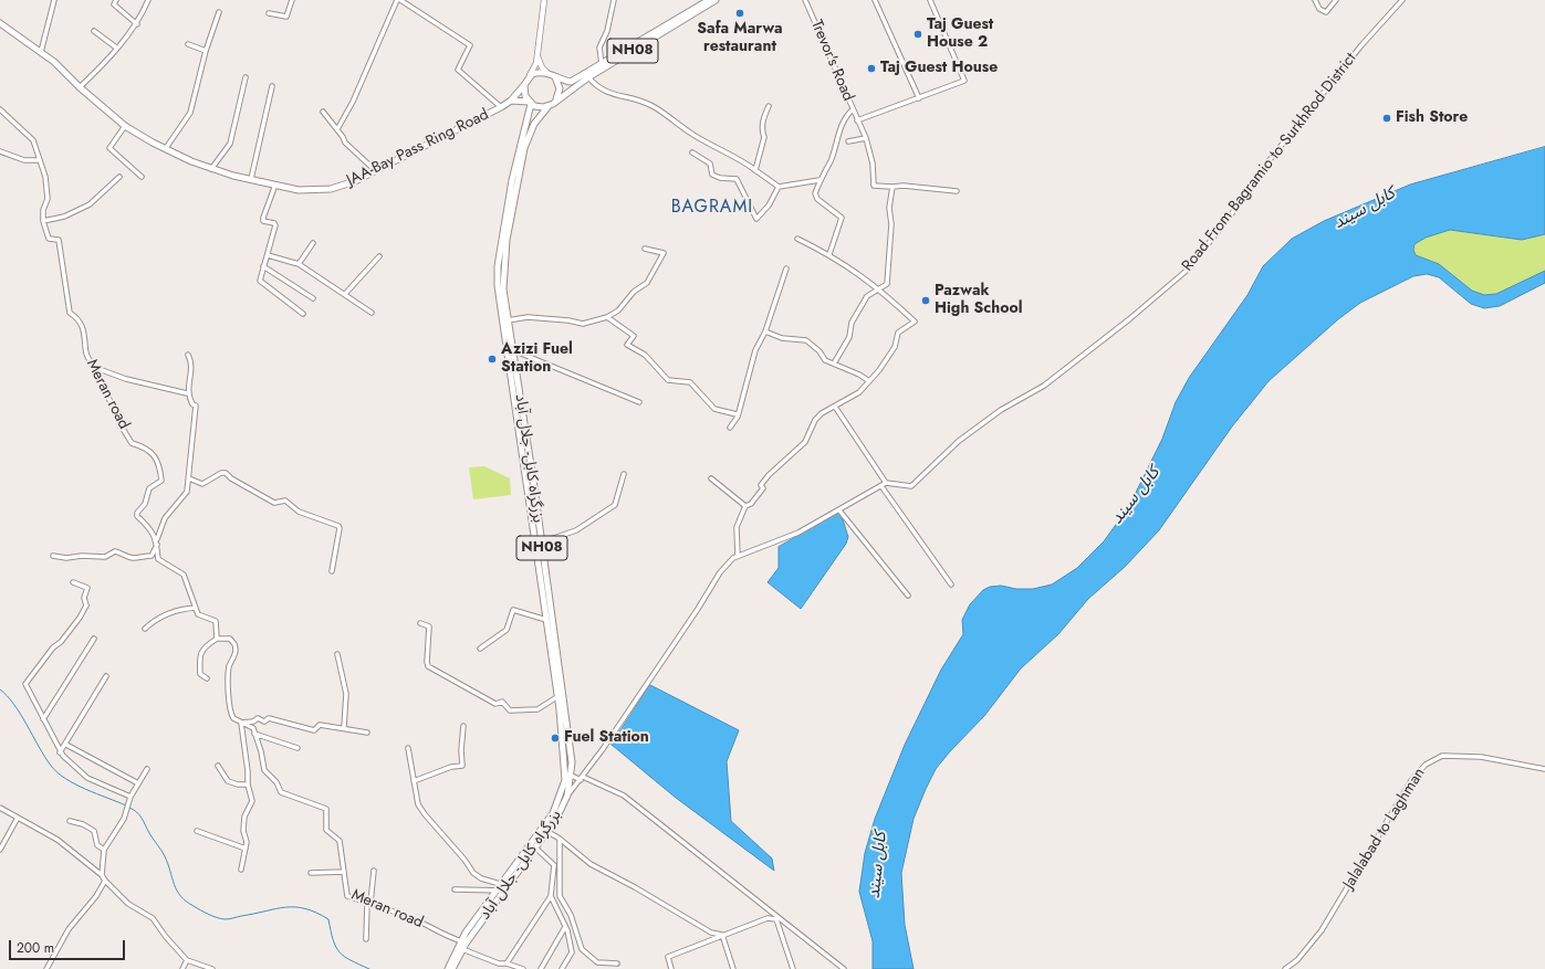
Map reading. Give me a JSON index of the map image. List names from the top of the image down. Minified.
{"streets":{"highway":["NH08","JAA-Bay Pass Ring Road","بزرگراه کابل- جلال آباد"],"street":["Trevor's Road","Road From Bagramio to SurkhRod District","Meran road","Jalalabad to Laghman"]},"crossings":[["NH08","JAA-Bay Pass Ring Road"],["NH08","بزرگراه کابل- جلال آباد"],["JAA-Bay Pass Ring Road","بزرگراه کابل- جلال آباد"],["Meran road","بزرگراه کابل- جلال آباد"]],"districts":["BAGRAMI"],"water":["کابل سيند"],"places":["Safa Marwa restaurant","Taj Guest House 2","Taj Guest House","Fish Store","Pazwak High School","Azizi Fuel Station","Fuel Station"],"scale_bar":"200 m"}
